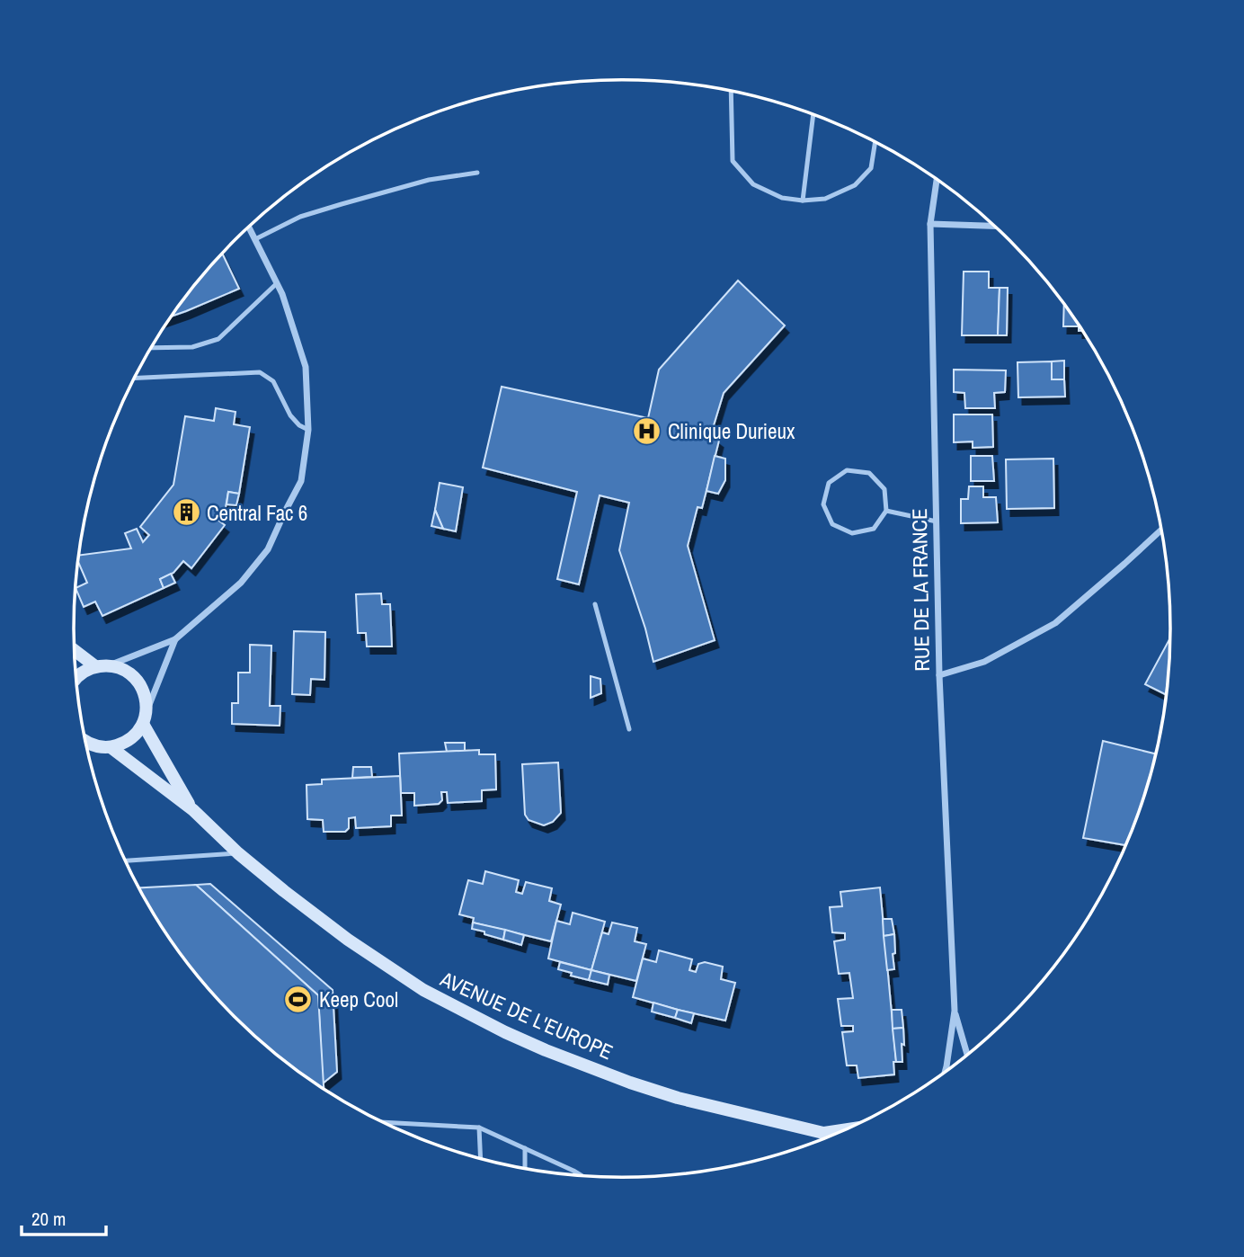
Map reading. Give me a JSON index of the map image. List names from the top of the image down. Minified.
{"streets":{"street":["RUE DE LA FRANCE","AVENUE DE L'EUROPE"]},"places":{"hospital":["Clinique Durieux"],"building":["Central Fac 6"],"sports":["Keep Cool"]},"scale_bar":"20 m"}
